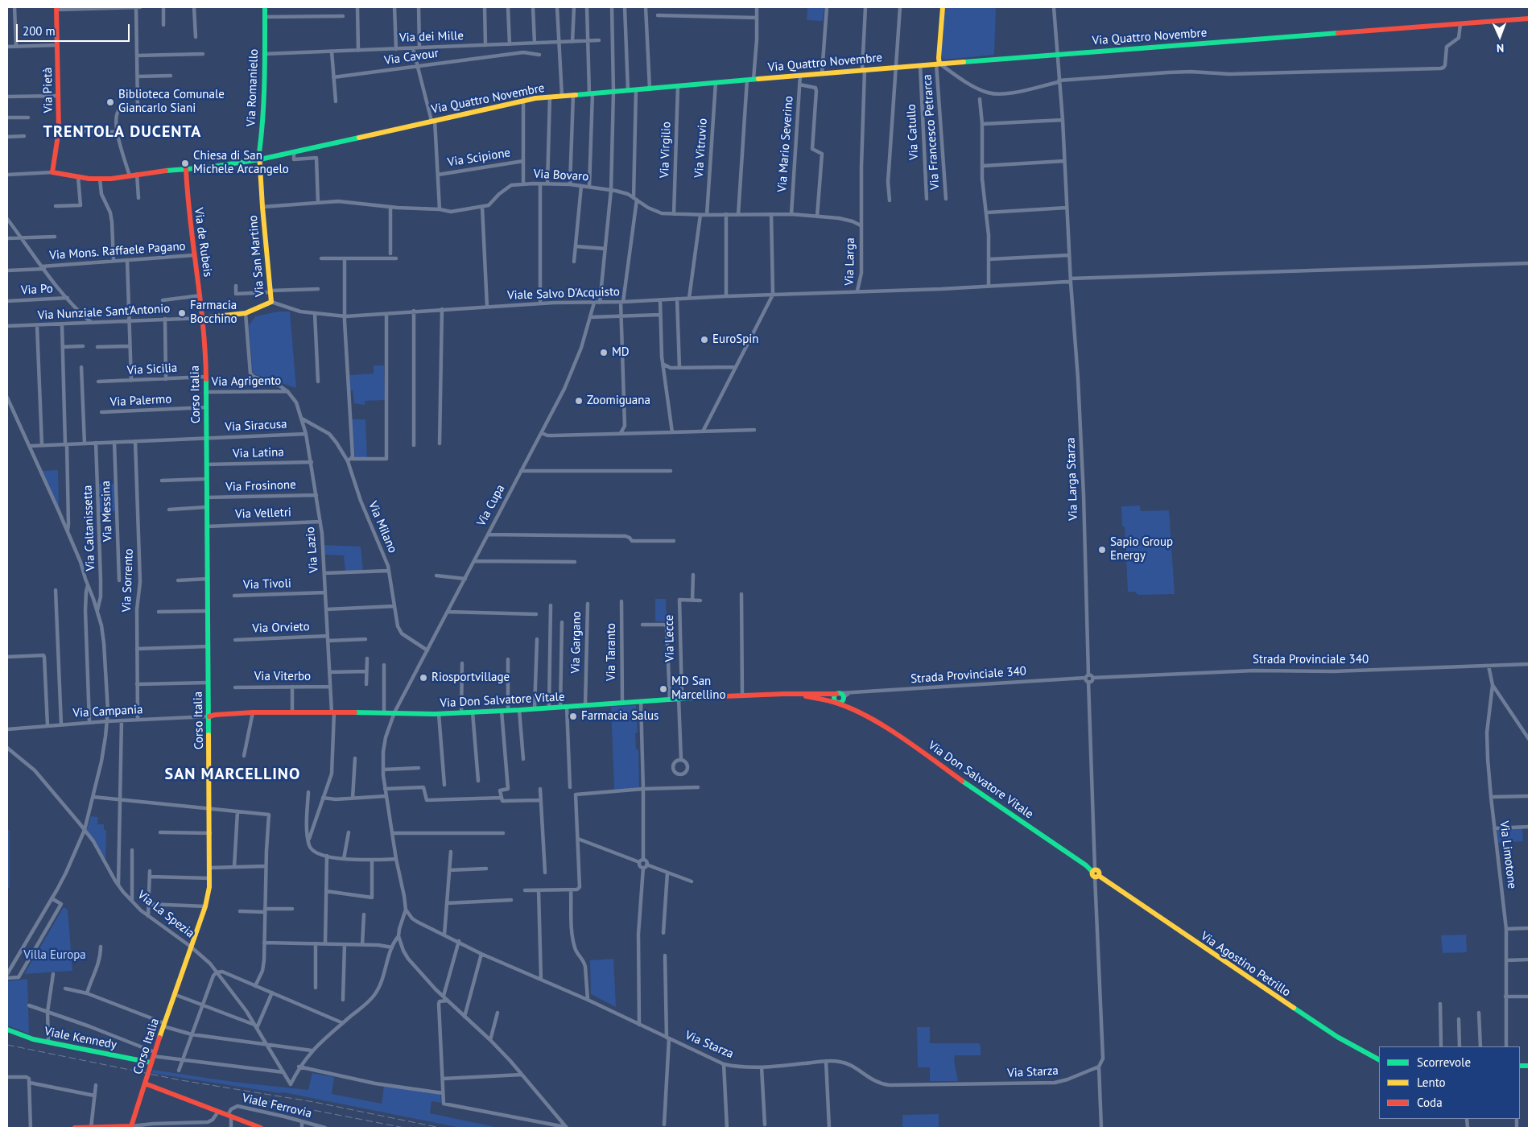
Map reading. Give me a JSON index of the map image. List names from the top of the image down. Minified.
{"streets":{"street":["Via dei Mille","Via Quattro Novembre","Via Cavour","Via Romaniello","Via Pietà","Via Catullo","Via Francesco Petrarca","Via Mario Severino","Via Vitruvio","Via Virgilio","Via Scipione","Via Bovaro","Via de Rubeis","Via Mons. Raffaele Pagano","Via San Martino","Via Larga","Via Po","Viale Salvo D'Acquisto","Via Nunziale Sant'Antonio","Via Sicilia","Via Agrigento","Corso Italia","Via Palermo","Via Siracusa","Via Latina","Via Larga Starza","Via Frosinone","Via Cupa","Via Messina","Via Velletri","Via Milano","Via Caltanissetta","Via Lazio","Via Sorrento","Via Tivoli","Via Orvieto","Via Lecce","Via Gargano","Via Taranto","Strada Provinciale 340","Via Viterbo","Via Don Salvatore Vitale","Via Campania","Via Limotone","Via La Spezia","Via Agostino Petrillo","Viale Kennedy","Via Starza","Viale Ferrovia"]},"crossings":[["Via dei Mille","Via Romaniello"],["Via Quattro Novembre","Via Romaniello"],["Via Quattro Novembre","Via Pietà"],["Via Quattro Novembre","Via Catullo"],["Via Quattro Novembre","Via Francesco Petrarca"],["Via Quattro Novembre","Via Mario Severino"],["Via Quattro Novembre","Via Vitruvio"],["Via Quattro Novembre","Via Virgilio"],["Via Quattro Novembre","Via de Rubeis"],["Via Quattro Novembre","Via San Martino"],["Via Quattro Novembre","Via Larga"],["Via Quattro Novembre","Via Larga Starza"],["Via Romaniello","Via San Martino"],["Via Mario Severino","Via Bovaro"],["Via Vitruvio","Via Bovaro"],["Via Virgilio","Via Bovaro"],["Via Bovaro","Via San Martino"],["Via Bovaro","Via Larga"],["Via de Rubeis","Via Mons. Raffaele Pagano"],["Via de Rubeis","Via San Martino"],["Via de Rubeis","Via Nunziale Sant'Antonio"],["Via de Rubeis","Corso Italia"],["Via San Martino","Viale Salvo D'Acquisto"],["Via San Martino","Via Nunziale Sant'Antonio"],["Via San Martino","Corso Italia"],["Via Larga","Viale Salvo D'Acquisto"],["Via Larga","Via Larga Starza"],["Viale Salvo D'Acquisto","Via Cupa"],["Via Nunziale Sant'Antonio","Corso Italia"],["Via Sicilia","Corso Italia"],["Via Agrigento","Corso Italia"],["Via Agrigento","Via Lazio"],["Corso Italia","Via Palermo"],["Corso Italia","Via Siracusa"],["Corso Italia","Via Latina"],["Corso Italia","Via Frosinone"],["Corso Italia","Via Velletri"],["Corso Italia","Via Don Salvatore Vitale"],["Corso Italia","Via Campania"],["Corso Italia","Via La Spezia"],["Corso Italia","Viale Kennedy"],["Via Siracusa","Via Lazio"],["Via Latina","Via Lazio"],["Via Larga Starza","Strada Provinciale 340"],["Via Frosinone","Via Lazio"],["Via Cupa","Via Milano"],["Via Cupa","Via Don Salvatore Vitale"],["Via Cupa","Via Starza"],["Via Velletri","Via Lazio"],["Via Milano","Via Lazio"],["Via Lazio","Via Tivoli"],["Via Lazio","Via Orvieto"],["Via Lazio","Via Viterbo"],["Via Lazio","Via Don Salvatore Vitale"],["Via Sorrento","Via Campania"],["Via Lecce","Via Don Salvatore Vitale"],["Via Gargano","Via Don Salvatore Vitale"],["Via Taranto","Via Don Salvatore Vitale"],["Strada Provinciale 340","Via Don Salvatore Vitale"],["Strada Provinciale 340","Via Limotone"],["Via Don Salvatore Vitale","Via Campania"],["Via Don Salvatore Vitale","Via Agostino Petrillo"]],"districts":["TRENTOLA DUCENTA","SAN MARCELLINO"],"parks":["Villa Europa"],"places":["Biblioteca Comunale Giancarlo Siani","Chiesa di San Michele Arcangelo","Farmacia Bocchino","EuroSpin","MD","Zoomiguana","Sapio Group Energy","Riosportvillage","MD San Marcellino","Farmacia Salus"],"legend":["Scorrevole","Lento","Coda"],"scale_bar":"200 m","north":"bottom"}
